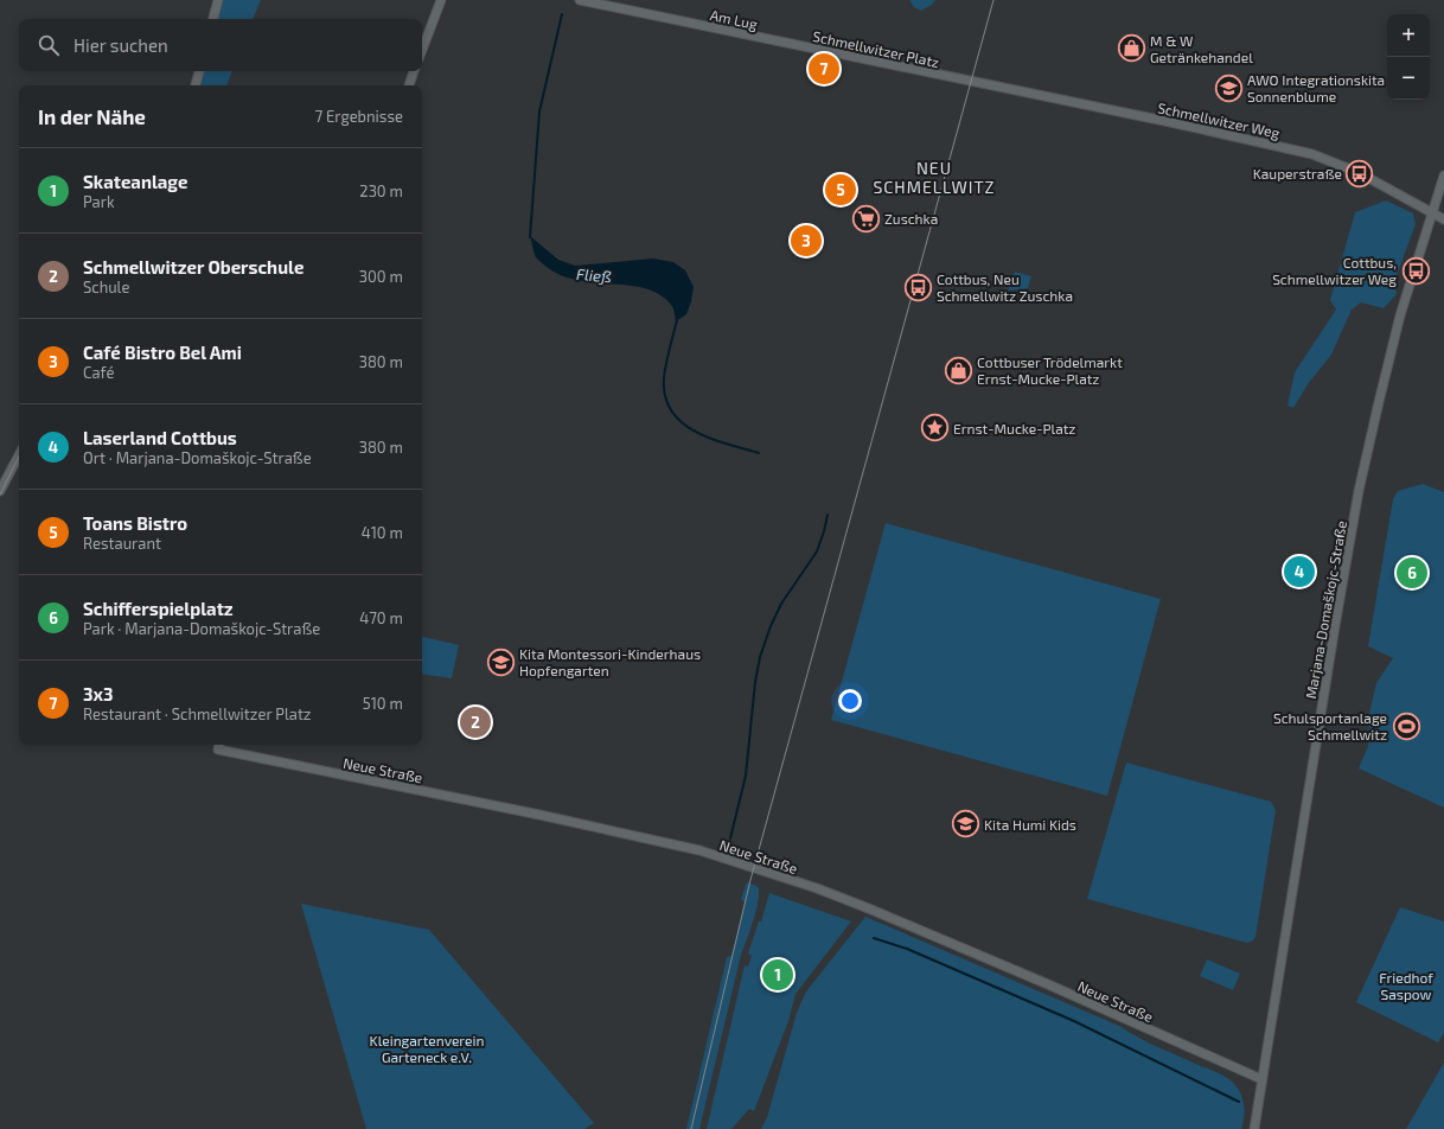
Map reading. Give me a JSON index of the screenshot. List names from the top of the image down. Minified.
{"streets":{"street":["Am Lug","Schmellwitzer Platz","Schmellwitzer Weg","Marjana-Domaškojc-Straße","Neue Straße"]},"crossings":[["Am Lug","Schmellwitzer Platz"],["Schmellwitzer Platz","Schmellwitzer Weg"],["Schmellwitzer Weg","Marjana-Domaškojc-Straße"],["Marjana-Domaškojc-Straße","Neue Straße"]],"districts":["NEU SCHMELLWITZ"],"water":["Fließ"],"parks":["Friedhof Saspow","Kleingartenverein Garteneck e.V."],"places":{"shop":["M & W Getränkehandel","Cottbuser Trödelmarkt Ernst-Mucke-Platz"],"school or university":["AWO Integrationskita Sonnenblume","Kita Montessori-Kinderhaus Hopfengarten","Kita Humi Kids"],"bus stop":["Kauperstraße","Cottbus, Schmellwitzer Weg","Cottbus, Neu Schmellwitz Zuschka"],"supermarket":["Zuschka"],"place":["Ernst-Mucke-Platz"],"sports":["Schulsportanlage Schmellwitz"]},"page":{"map_buttons":["+","−"],"search":"Hier suchen","pins":["7","5","3","4","6","2","1"],"heading":["In der Nähe","7 Ergebnisse"],"list":[{"mark":"1","name":"Skateanlage","note":"Park","value":"230 m"},{"mark":"2","name":"Schmellwitzer Oberschule","note":"Schule","value":"300 m"},{"mark":"3","name":"Café Bistro Bel Ami","note":"Café","value":"380 m"},{"mark":"4","name":"Laserland Cottbus","note":"Ort · Marjana-Domaškojc-Straße","value":"380 m"},{"mark":"5","name":"Toans Bistro","note":"Restaurant","value":"410 m"},{"mark":"6","name":"Schifferspielplatz","note":"Park · Marjana-Domaškojc-Straße","value":"470 m"},{"mark":"7","name":"3x3","note":"Restaurant · Schmellwitzer Platz","value":"510 m"}]}}
